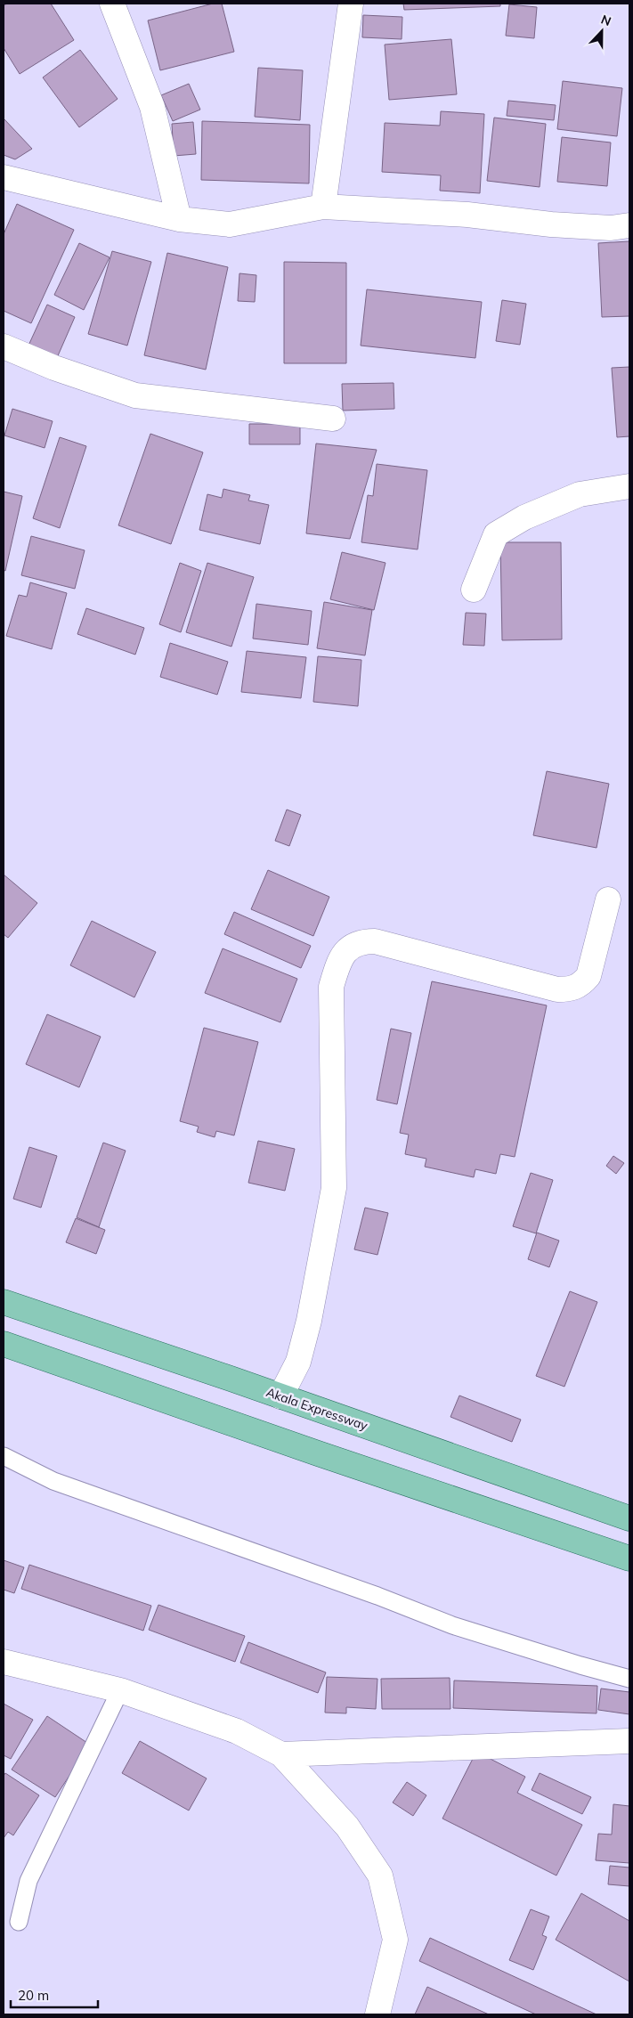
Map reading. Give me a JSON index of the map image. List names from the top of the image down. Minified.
{"streets":{"main road":["Akala Expressway"]},"scale_bar":"20 m","north":"top"}
